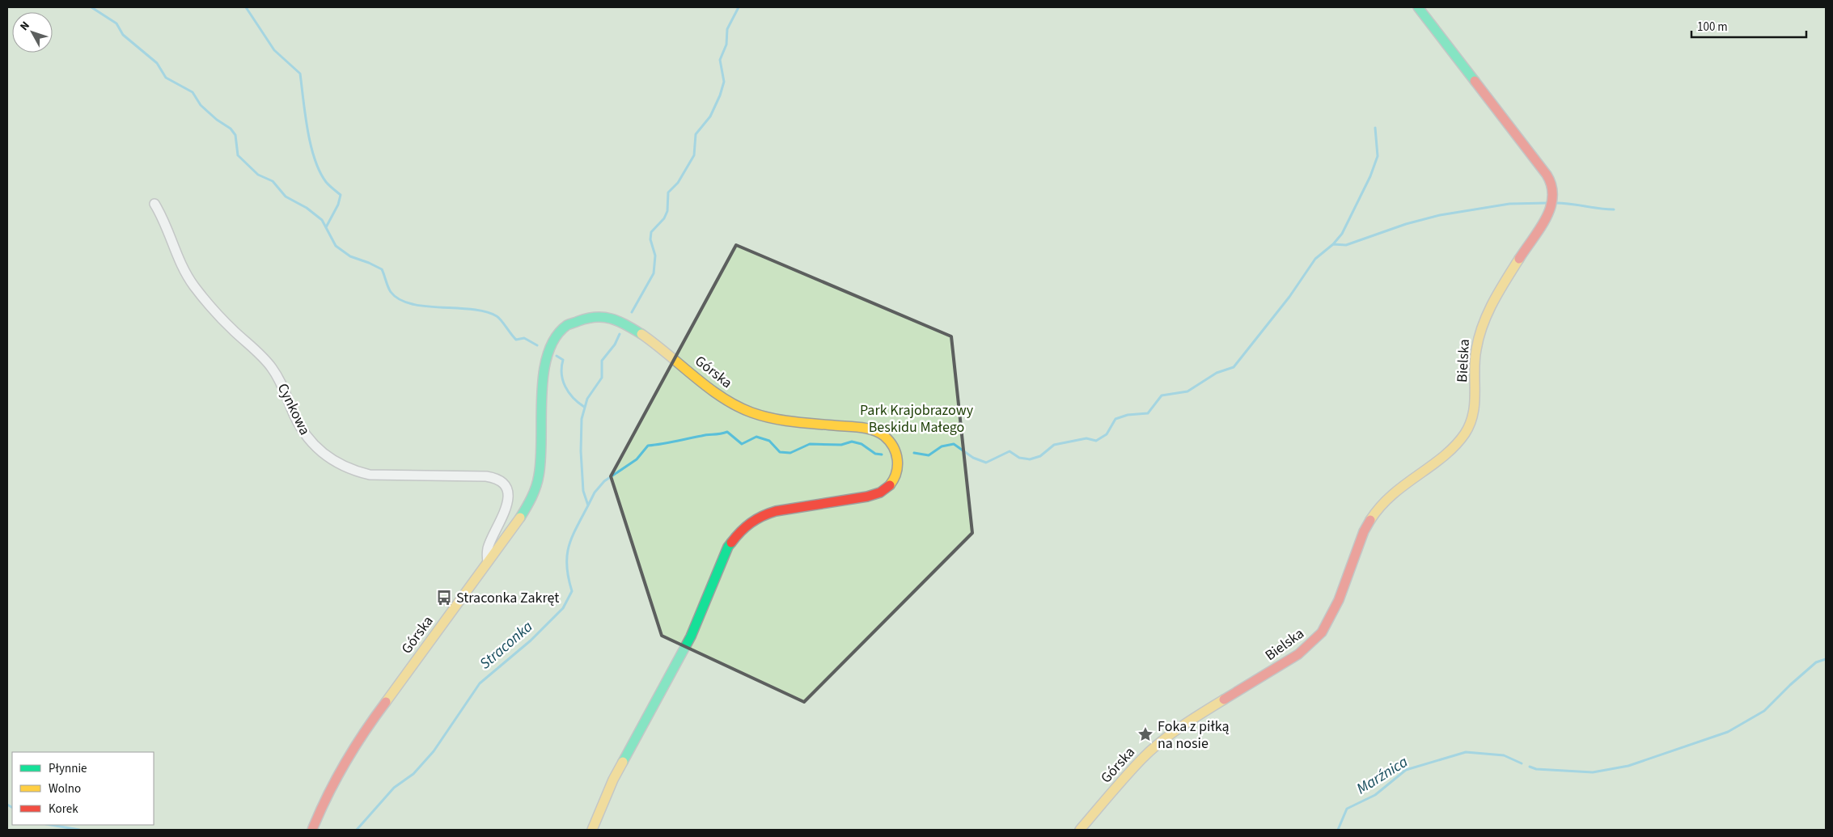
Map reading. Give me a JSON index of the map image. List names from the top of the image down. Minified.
{"streets":{"street":["Bielska","Górska","Cynkowa"]},"crossings":[["Bielska","Górska"],["Górska","Cynkowa"]],"water":["Straconka","Marźnica"],"parks":["Park Krajobrazowy Beskidu Małego"],"places":{"bus stop":["Straconka Zakręt"],"place":["Foka z piłką na nosie"]},"legend":["Płynnie","Wolno","Korek"],"scale_bar":"100 m","north":"top left"}
